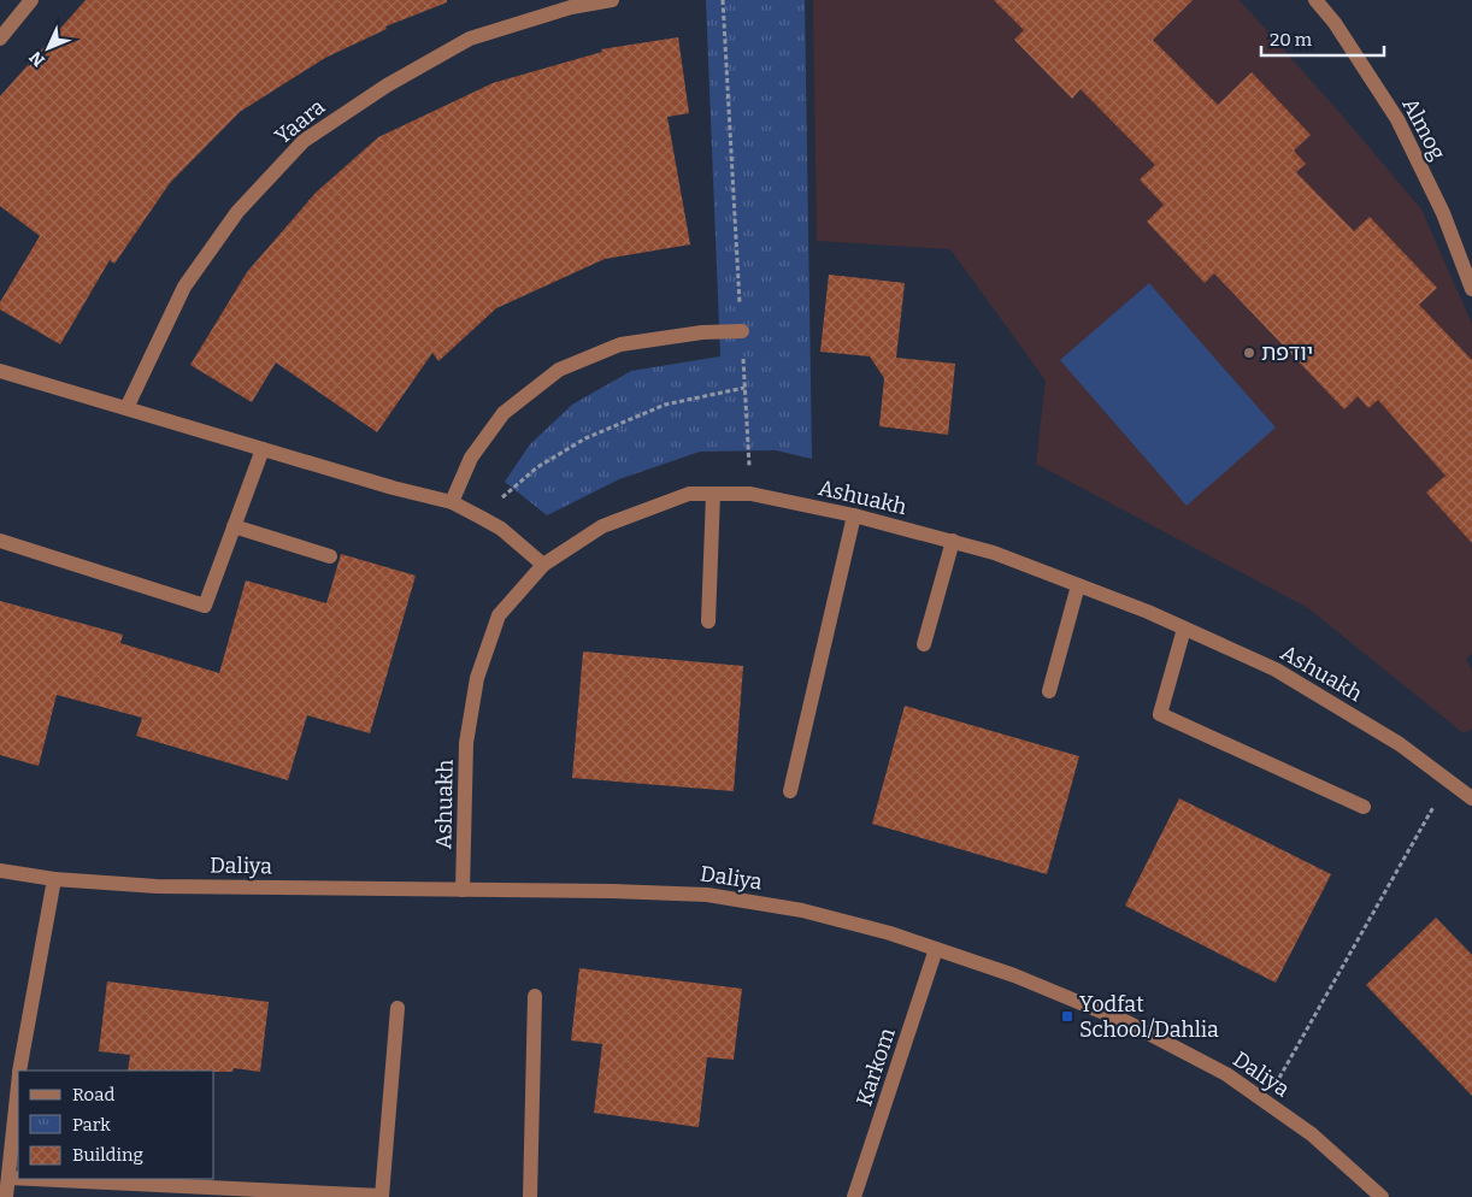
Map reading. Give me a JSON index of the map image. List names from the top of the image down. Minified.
{"streets":{"street":["Yaara","Almog","Ashuakh","Daliya","Karkom"]},"crossings":[["Ashuakh","Daliya"],["Daliya","Karkom"]],"places":{"other":["יודפת"],"transit":["Yodfat School/Dahlia"]},"legend":["Road","Park","Building"],"scale_bar":"20 m","north":"bottom left"}
